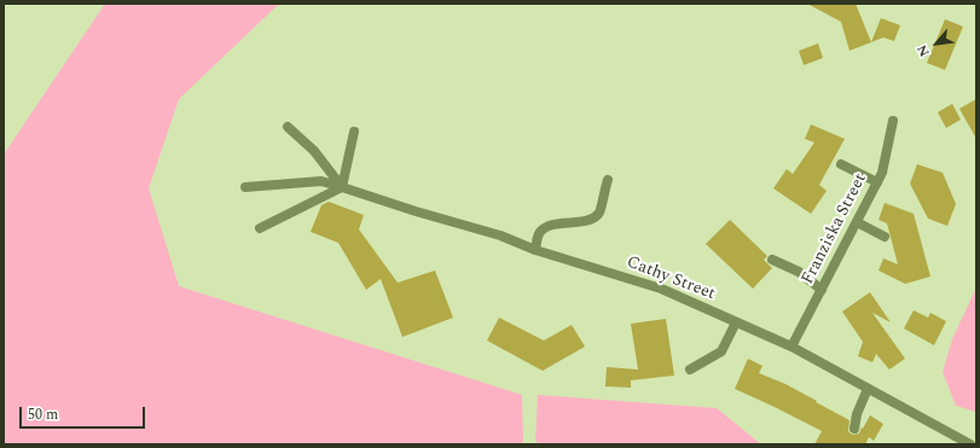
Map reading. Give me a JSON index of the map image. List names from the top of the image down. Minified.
{"streets":{"street":["Franziska Street","Cathy Street"]},"crossings":[["Franziska Street","Cathy Street"]],"scale_bar":"50 m","north":"bottom left"}
